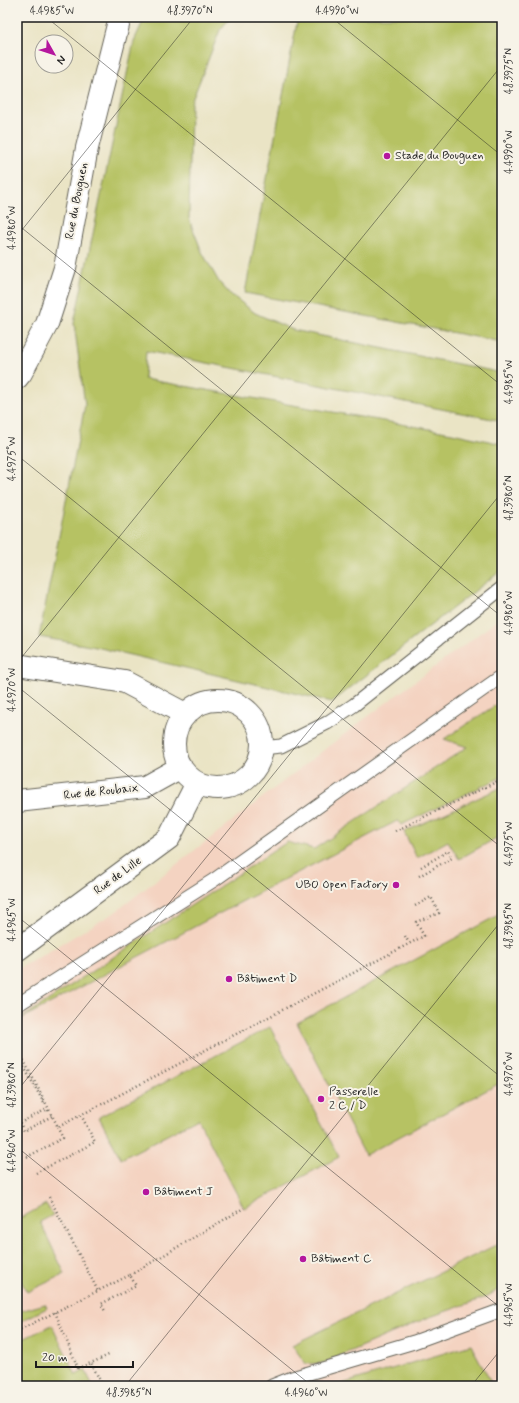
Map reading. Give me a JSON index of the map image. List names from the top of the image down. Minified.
{"streets":{"street":["Rue du Bouguen","Rue de Roubaix","Rue de Lille"]},"crossings":[["Rue de Roubaix","Rue de Lille"]],"places":["Stade du Bouguen","UBO Open Factory","Bâtiment D","Passerelle 2 C / D","Bâtiment J","Bâtiment C"],"scale_bar":"20 m","north":"bottom right","coordinates":["4.4985°W","48.3970°N","4.4990°W","48.3975°N","4.4980°W","4.4975°W","48.3980°N","4.4970°W","4.4965°W","48.3985°N","4.4960°W"]}
